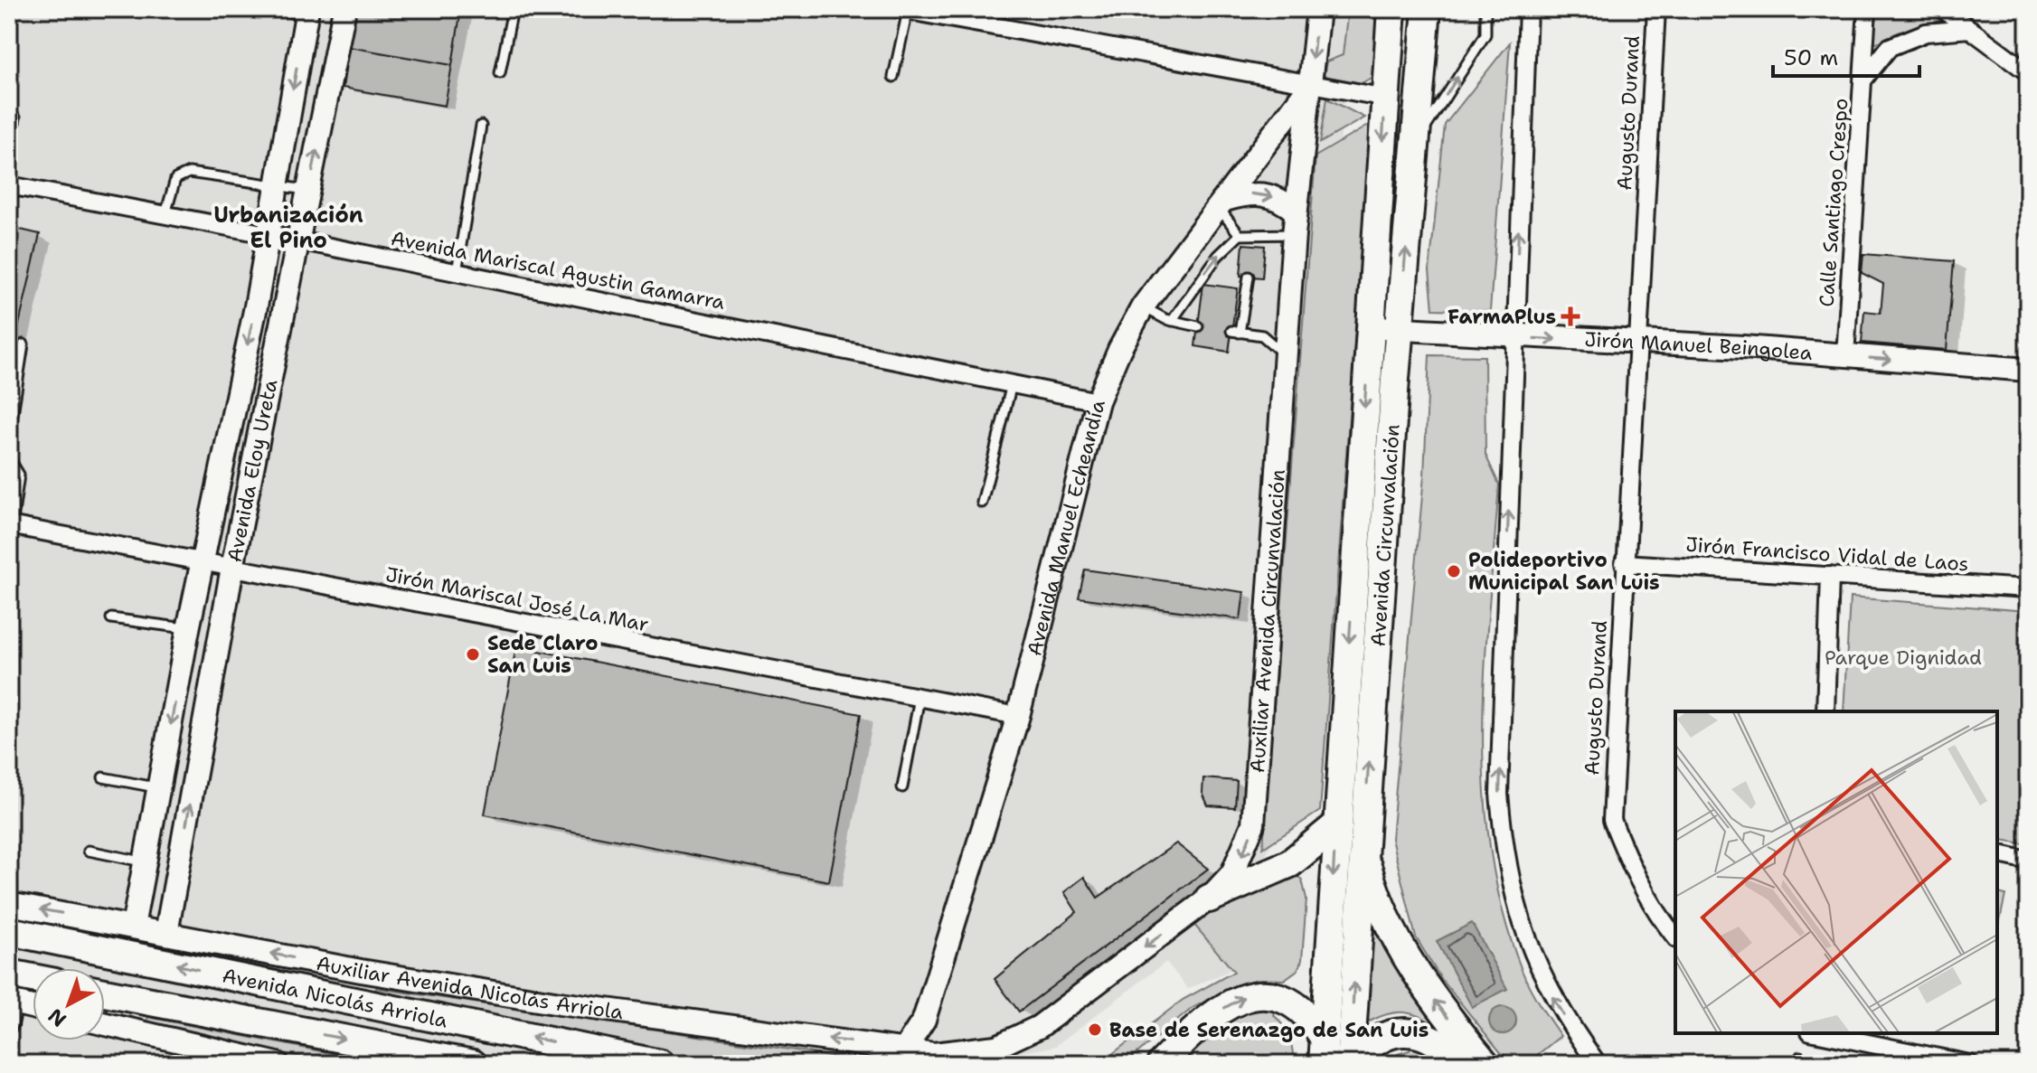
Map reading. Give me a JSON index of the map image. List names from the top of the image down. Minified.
{"streets":{"main road":["Avenida Circunvalación","Avenida Nicolás Arriola"],"street":["Augusto Durand","Calle Santiago Crespo","Avenida Mariscal Agustin Gamarra","Jirón Manuel Beingolea","Avenida Eloy Ureta","Avenida Manuel Echeandía","Jirón Francisco Vidal de Laos","Jirón Mariscal José La Mar","Auxiliar Avenida Circunvalación","Auxiliar Avenida Nicolás Arriola"]},"crossings":[["Augusto Durand","Jirón Manuel Beingolea"],["Augusto Durand","Jirón Francisco Vidal de Laos"],["Calle Santiago Crespo","Jirón Manuel Beingolea"],["Avenida Mariscal Agustin Gamarra","Avenida Eloy Ureta"],["Avenida Mariscal Agustin Gamarra","Avenida Manuel Echeandía"],["Jirón Manuel Beingolea","Avenida Circunvalación"],["Avenida Eloy Ureta","Jirón Mariscal José La Mar"],["Avenida Eloy Ureta","Auxiliar Avenida Nicolás Arriola"],["Avenida Manuel Echeandía","Jirón Mariscal José La Mar"],["Avenida Manuel Echeandía","Auxiliar Avenida Circunvalación"],["Avenida Manuel Echeandía","Auxiliar Avenida Nicolás Arriola"],["Auxiliar Avenida Circunvalación","Auxiliar Avenida Nicolás Arriola"]],"one_way":["Jirón Manuel Beingolea","Auxiliar Avenida Circunvalación","Auxiliar Avenida Nicolás Arriola"],"districts":["Urbanización El Pino"],"parks":["Parque Dignidad"],"places":{"health":["FarmaPlus"],"other":["Polideportivo Municipal San Luis","Sede Claro San Luis","Base de Serenazgo de San Luis"]},"scale_bar":"50 m","north":"bottom left"}
